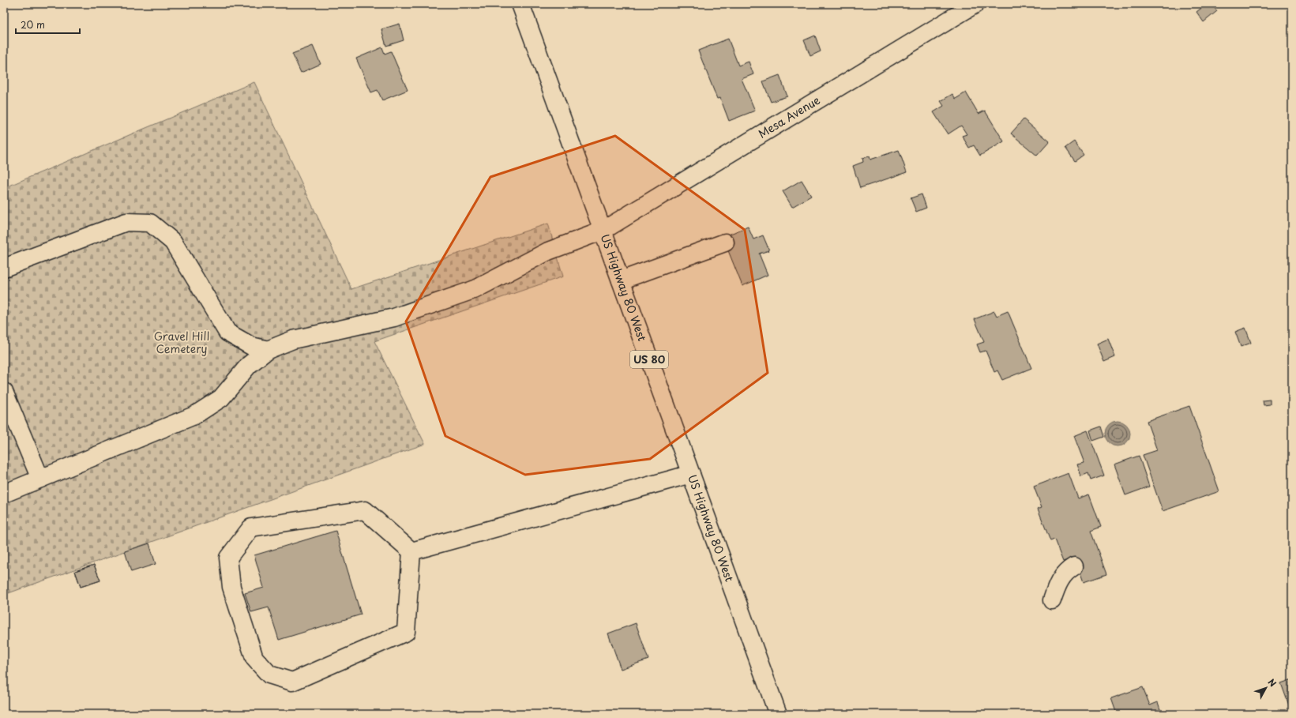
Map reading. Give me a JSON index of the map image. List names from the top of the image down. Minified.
{"streets":{"main road":["Mesa Avenue","US Highway 80 West","US 80"]},"crossings":[["Mesa Avenue","US Highway 80 West"]],"parks":["Gravel Hill Cemetery"],"scale_bar":"20 m","north":"top right"}
